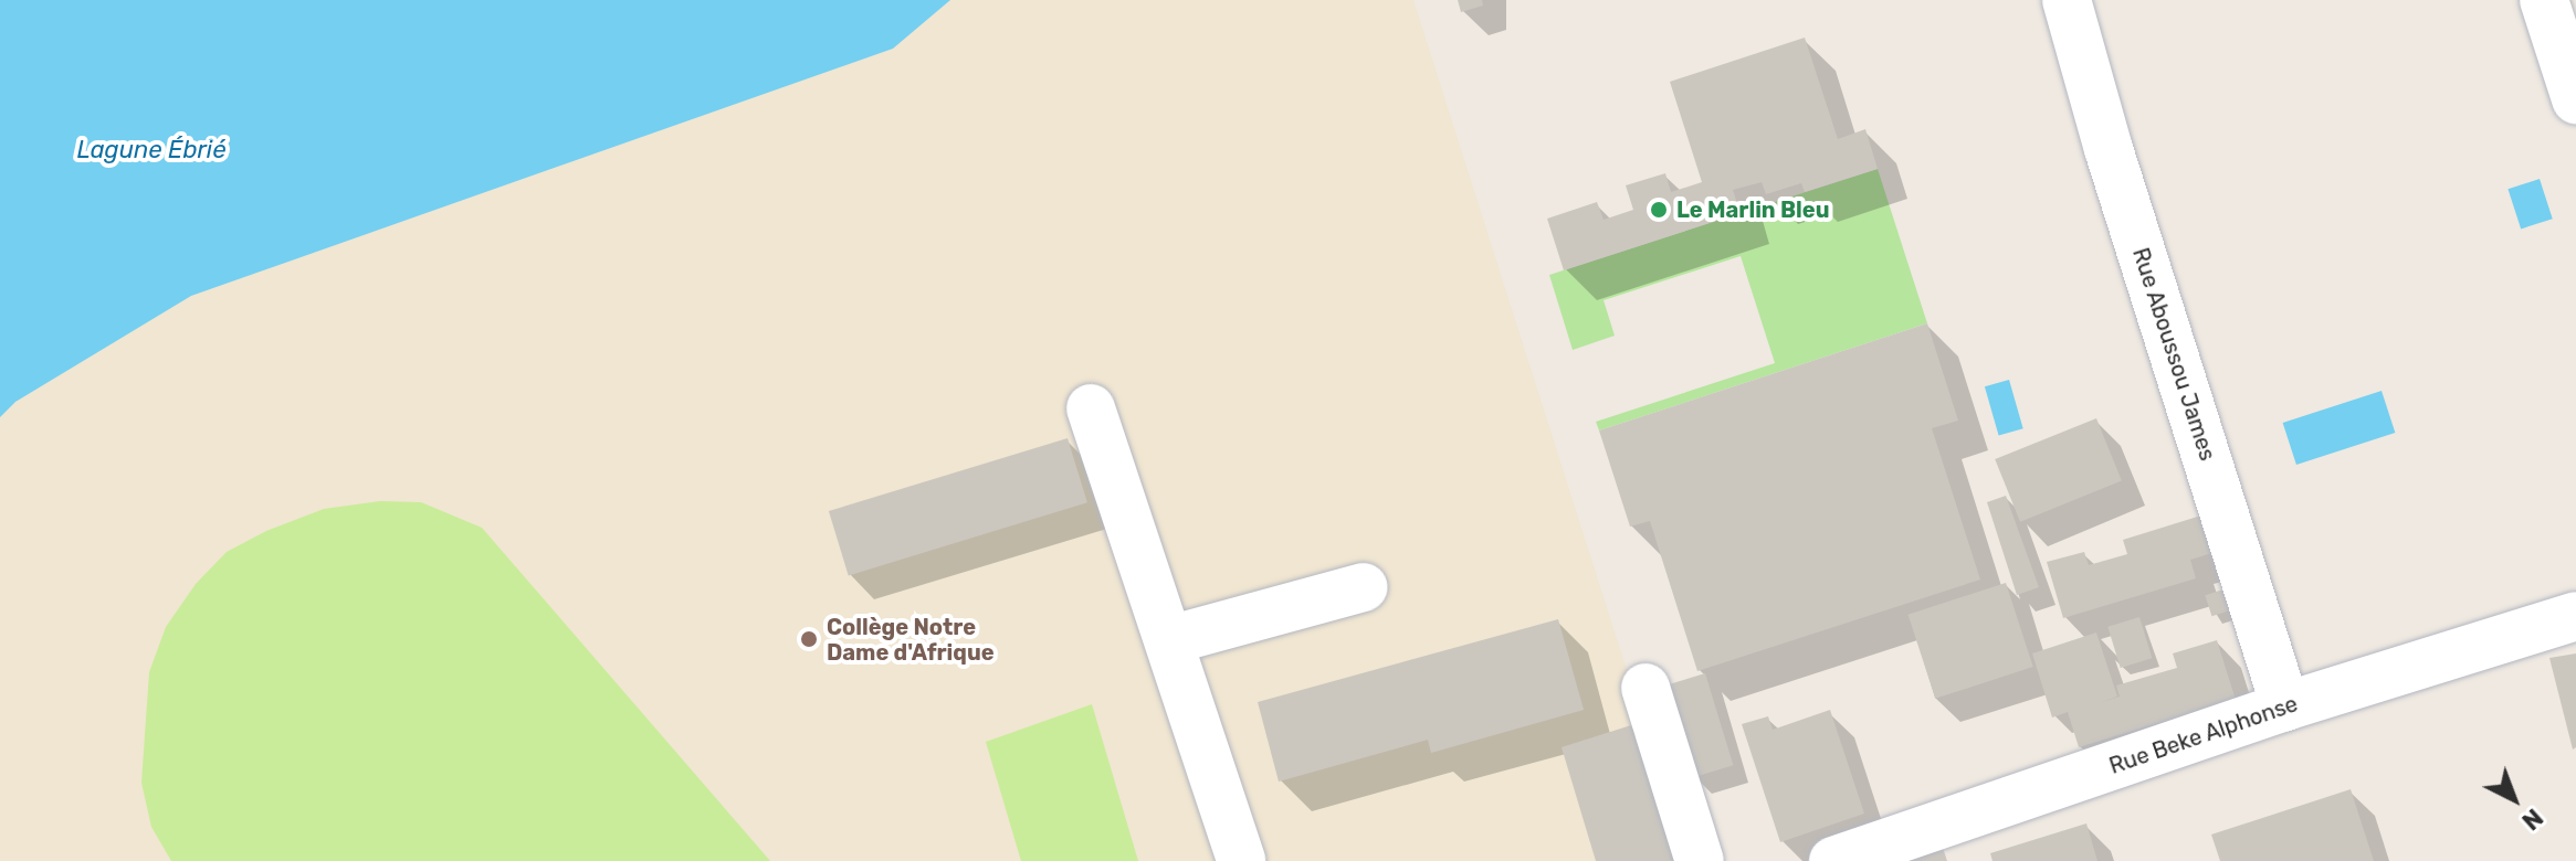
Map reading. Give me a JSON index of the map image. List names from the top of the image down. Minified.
{"streets":{"street":["Rue Aboussou James","Rue Beke Alphonse"]},"crossings":[["Rue Aboussou James","Rue Beke Alphonse"]],"water":["Lagune Ébrié"],"places":["Le Marlin Bleu","Collège Notre Dame d'Afrique"],"north":"bottom right"}
